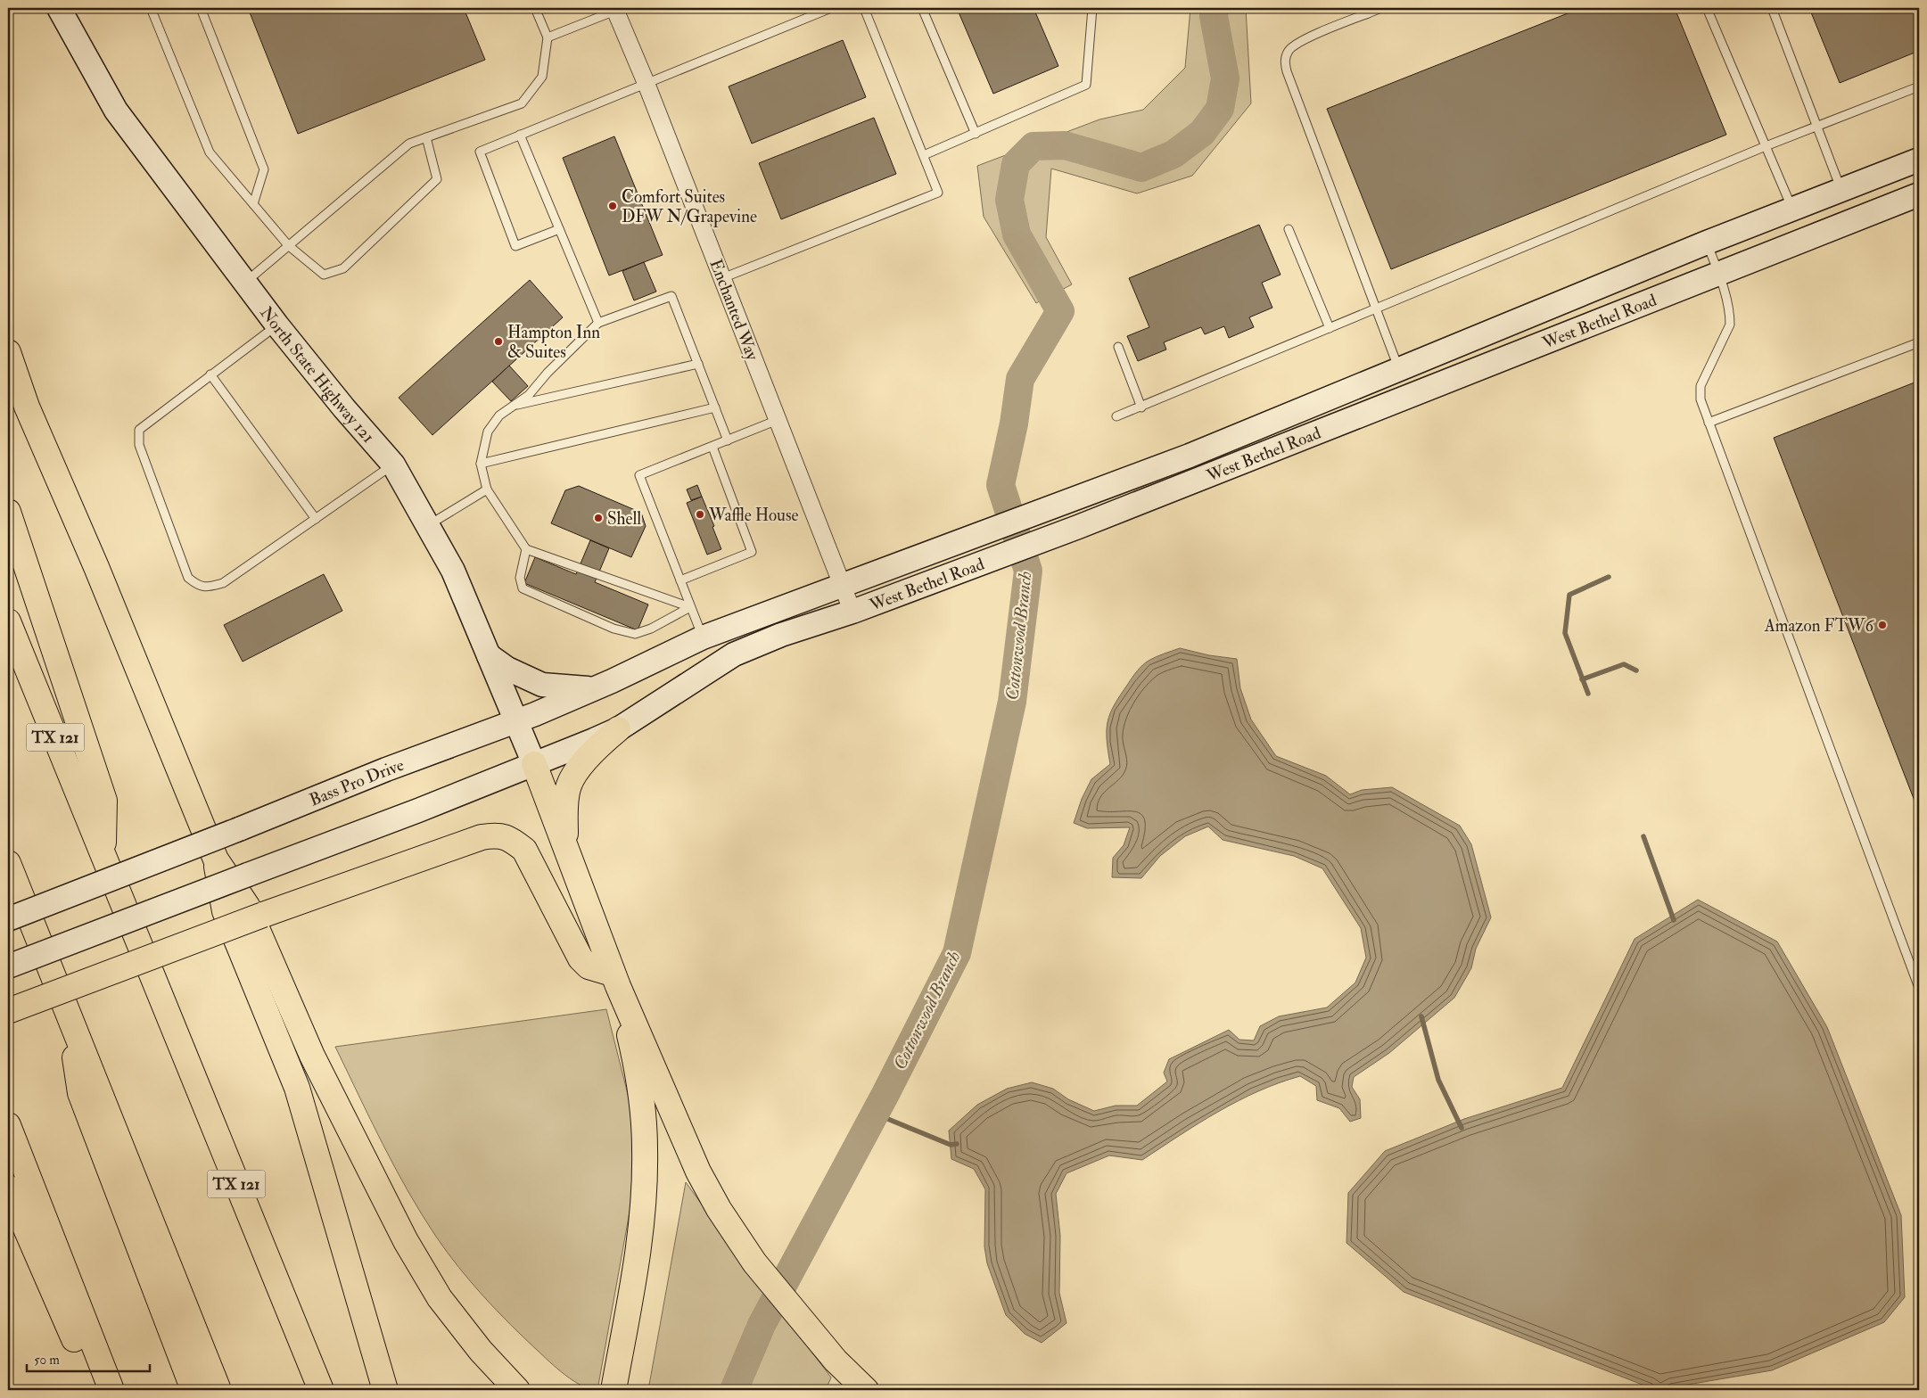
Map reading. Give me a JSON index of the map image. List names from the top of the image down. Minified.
{"streets":{"highway":["TX 121"],"main road":["West Bethel Road","North State Highway 121","Bass Pro Drive"],"street":["Enchanted Way"]},"crossings":[["Enchanted Way","West Bethel Road"],["West Bethel Road","Bass Pro Drive"],["North State Highway 121","Bass Pro Drive"]],"water":["Cottonwood Branch"],"places":["Comfort Suites DFW N/Grapevine","Hampton Inn & Suites","Waffle House","Shell","Amazon FTW6"],"scale_bar":"50 m"}
